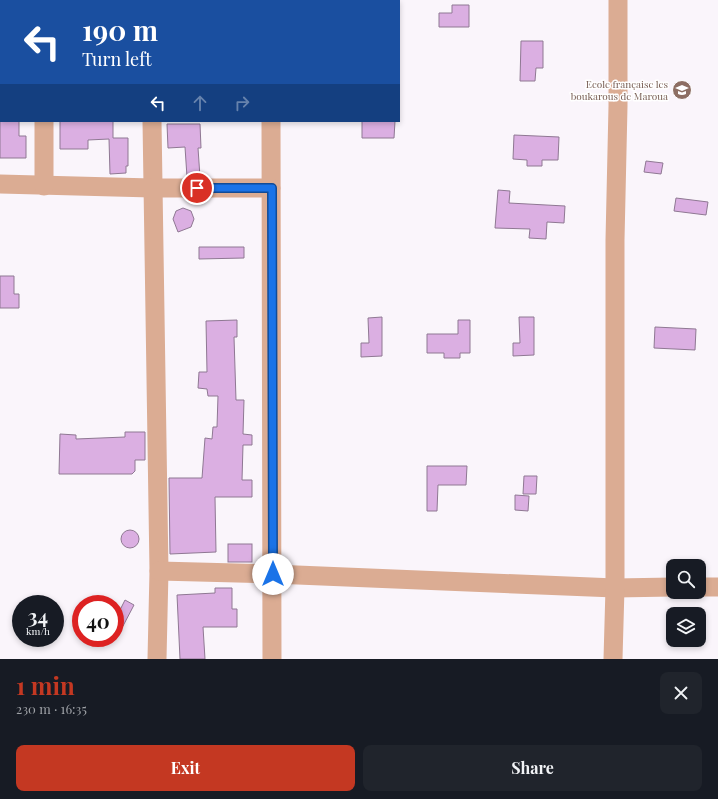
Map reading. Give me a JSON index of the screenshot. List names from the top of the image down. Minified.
{"places":{"school or university":["Ecole française les boukarous de Maroua"]},"page":{"turn":["190 m","Turn left"],"speed":"34 km/h","limit":"40","heading":["1 min","230 m · 16:35"],"buttons":["Exit","Share"]}}
